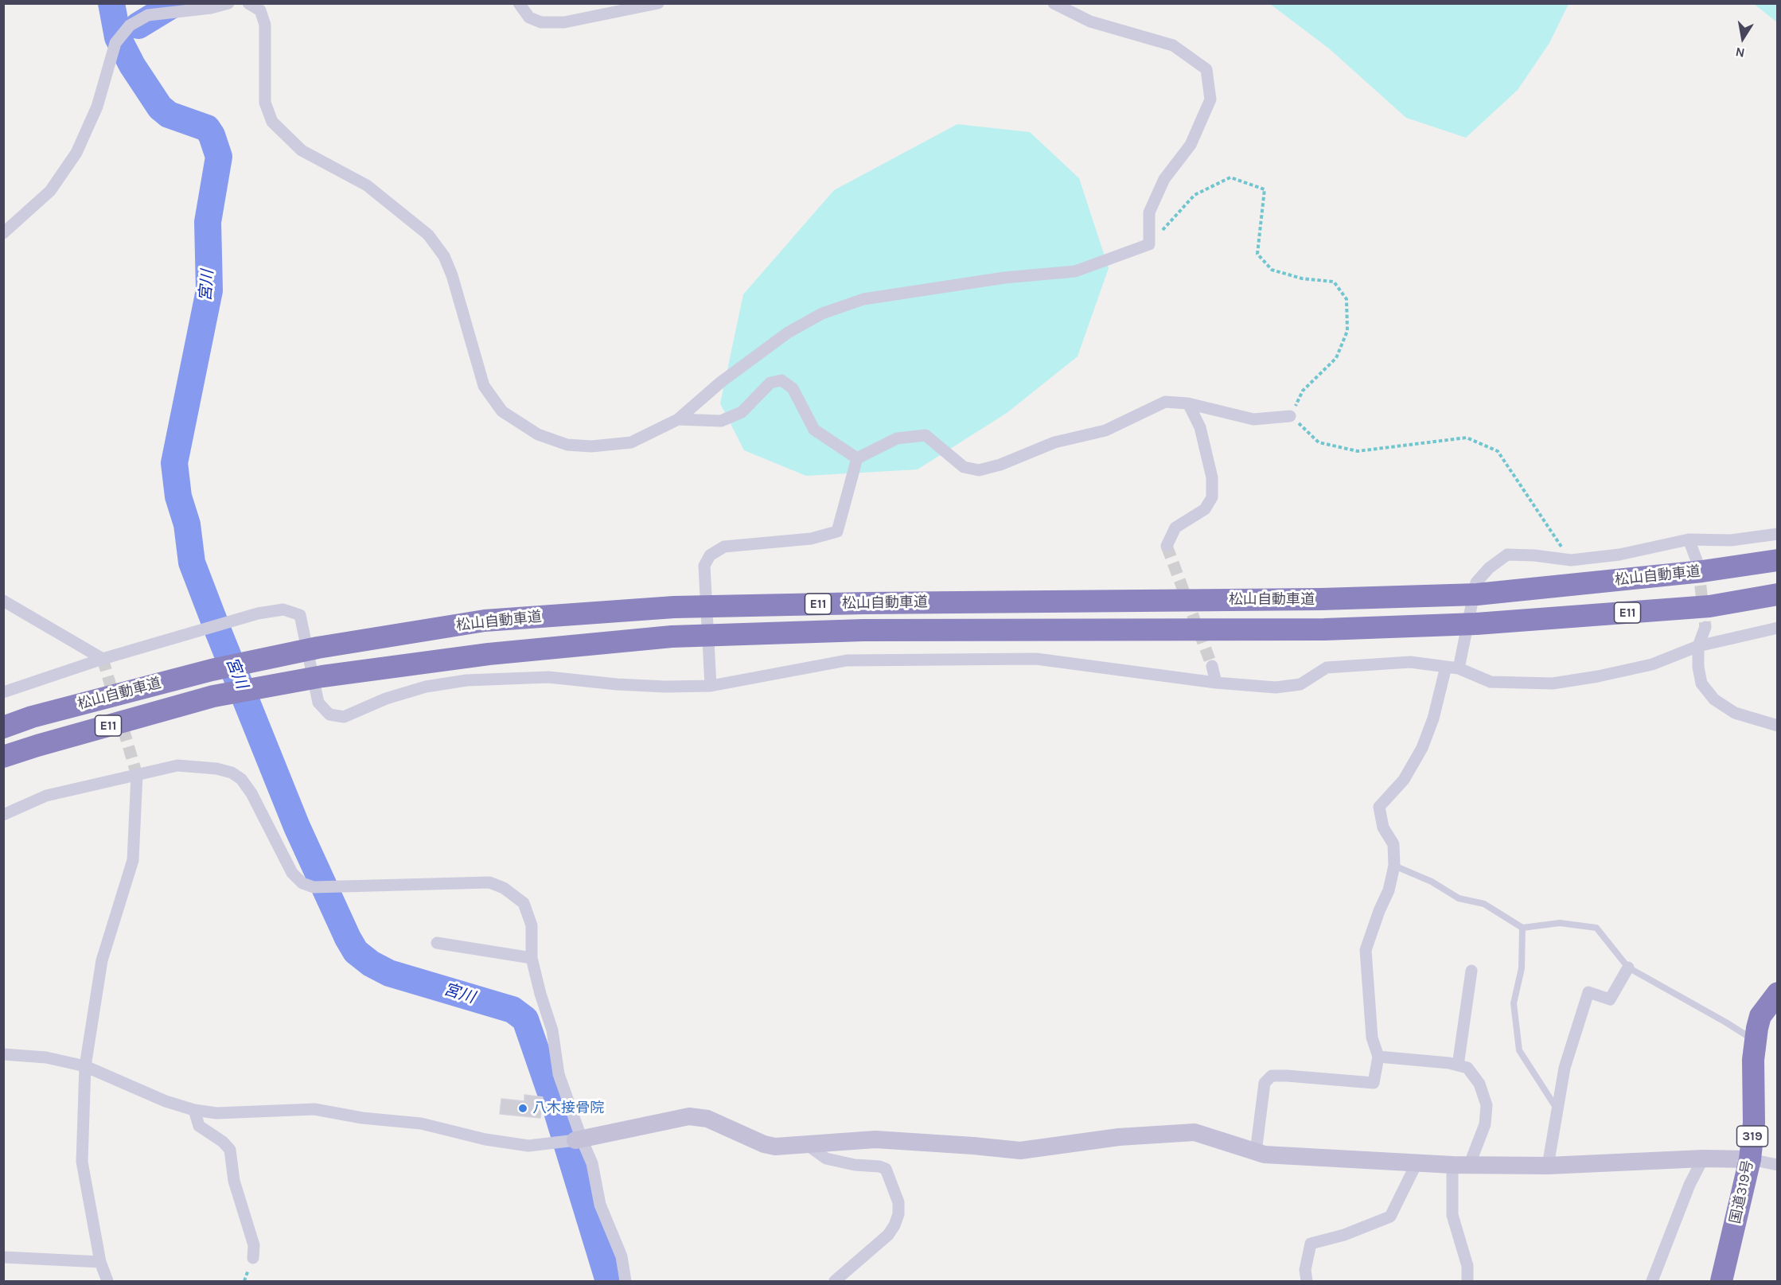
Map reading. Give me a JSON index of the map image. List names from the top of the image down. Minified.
{"streets":{"highway":["松山自動車道","E11","319","国道319号"]},"water":["宮川"],"places":["八木接骨院"],"north":"bottom"}
